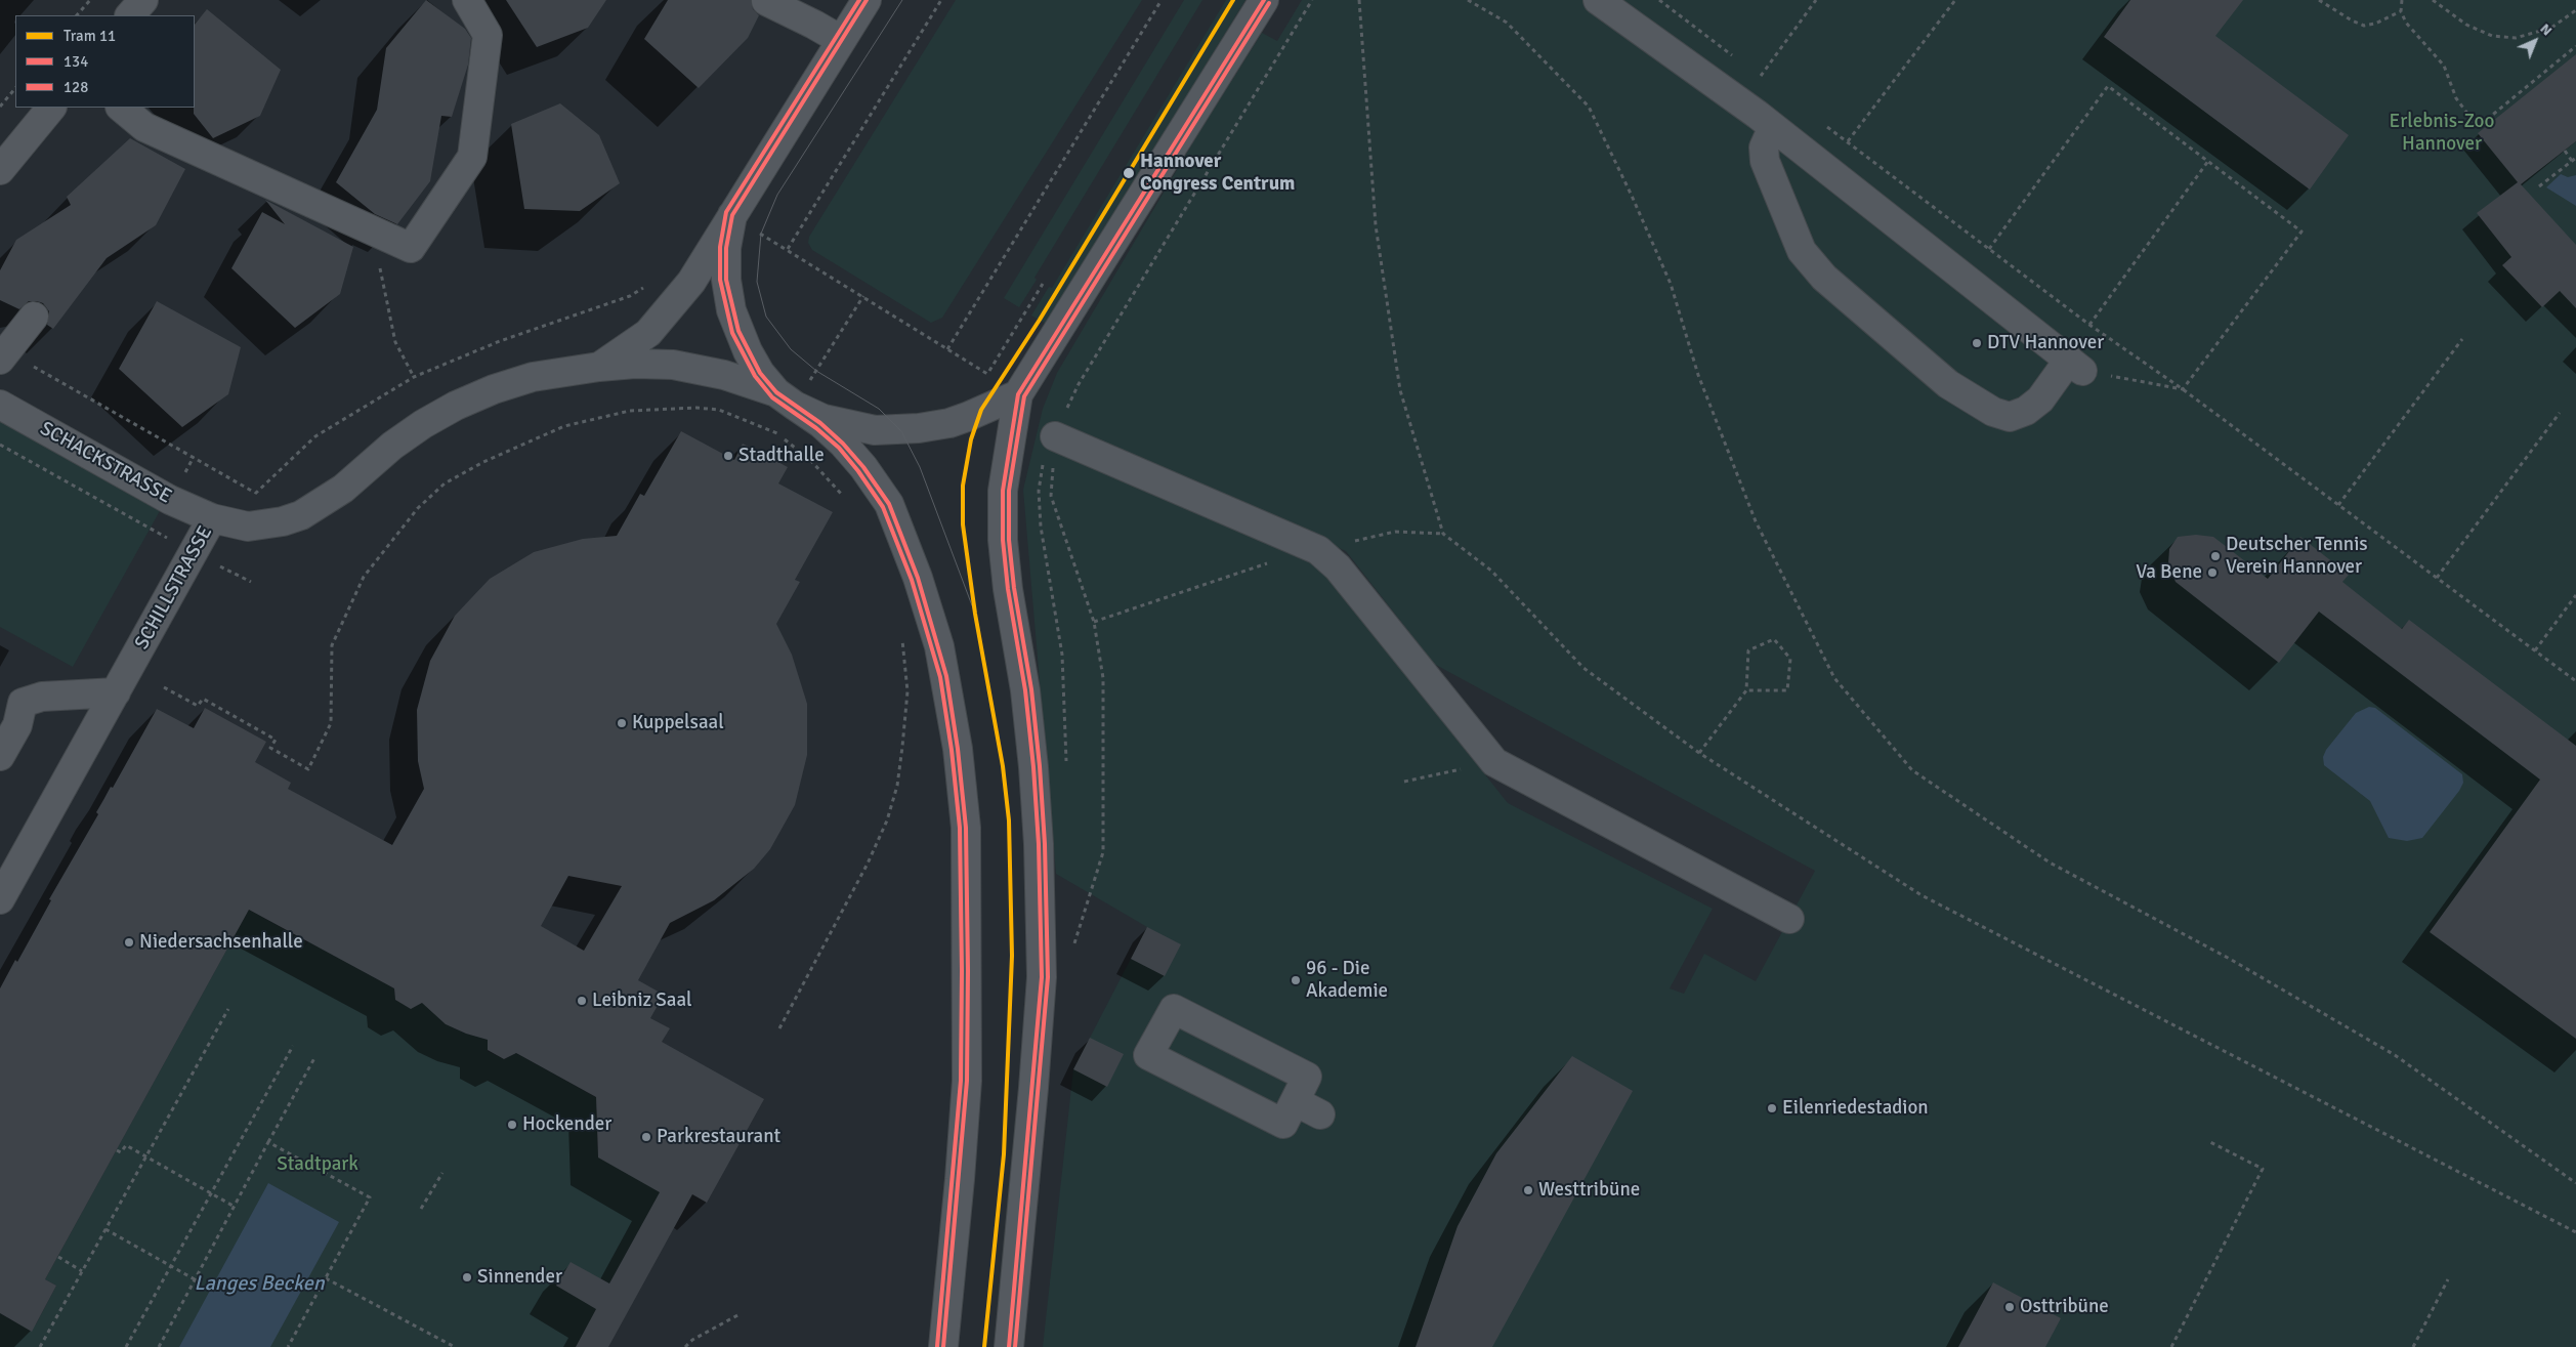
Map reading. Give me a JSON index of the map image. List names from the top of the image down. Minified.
{"streets":{"street":["SCHACKSTRASSE","SCHILLSTRASSE"]},"crossings":[["SCHACKSTRASSE","SCHILLSTRASSE"]],"water":["Langes Becken"],"parks":["Erlebnis-Zoo Hannover","Stadtpark"],"places":["Hannover Congress Centrum","DTV Hannover","Stadthalle","Deutscher Tennis Verein Hannover","Va Bene","Kuppelsaal","Niedersachsenhalle","96 - Die Akademie","Leibniz Saal","Eilenriedestadion","Hockender","Parkrestaurant","Westtribüne","Sinnender","Osttribüne"],"lines":["tram line 11","transit line 134","transit line 128"],"legend":["Tram 11","134","128"],"north":"top right"}
